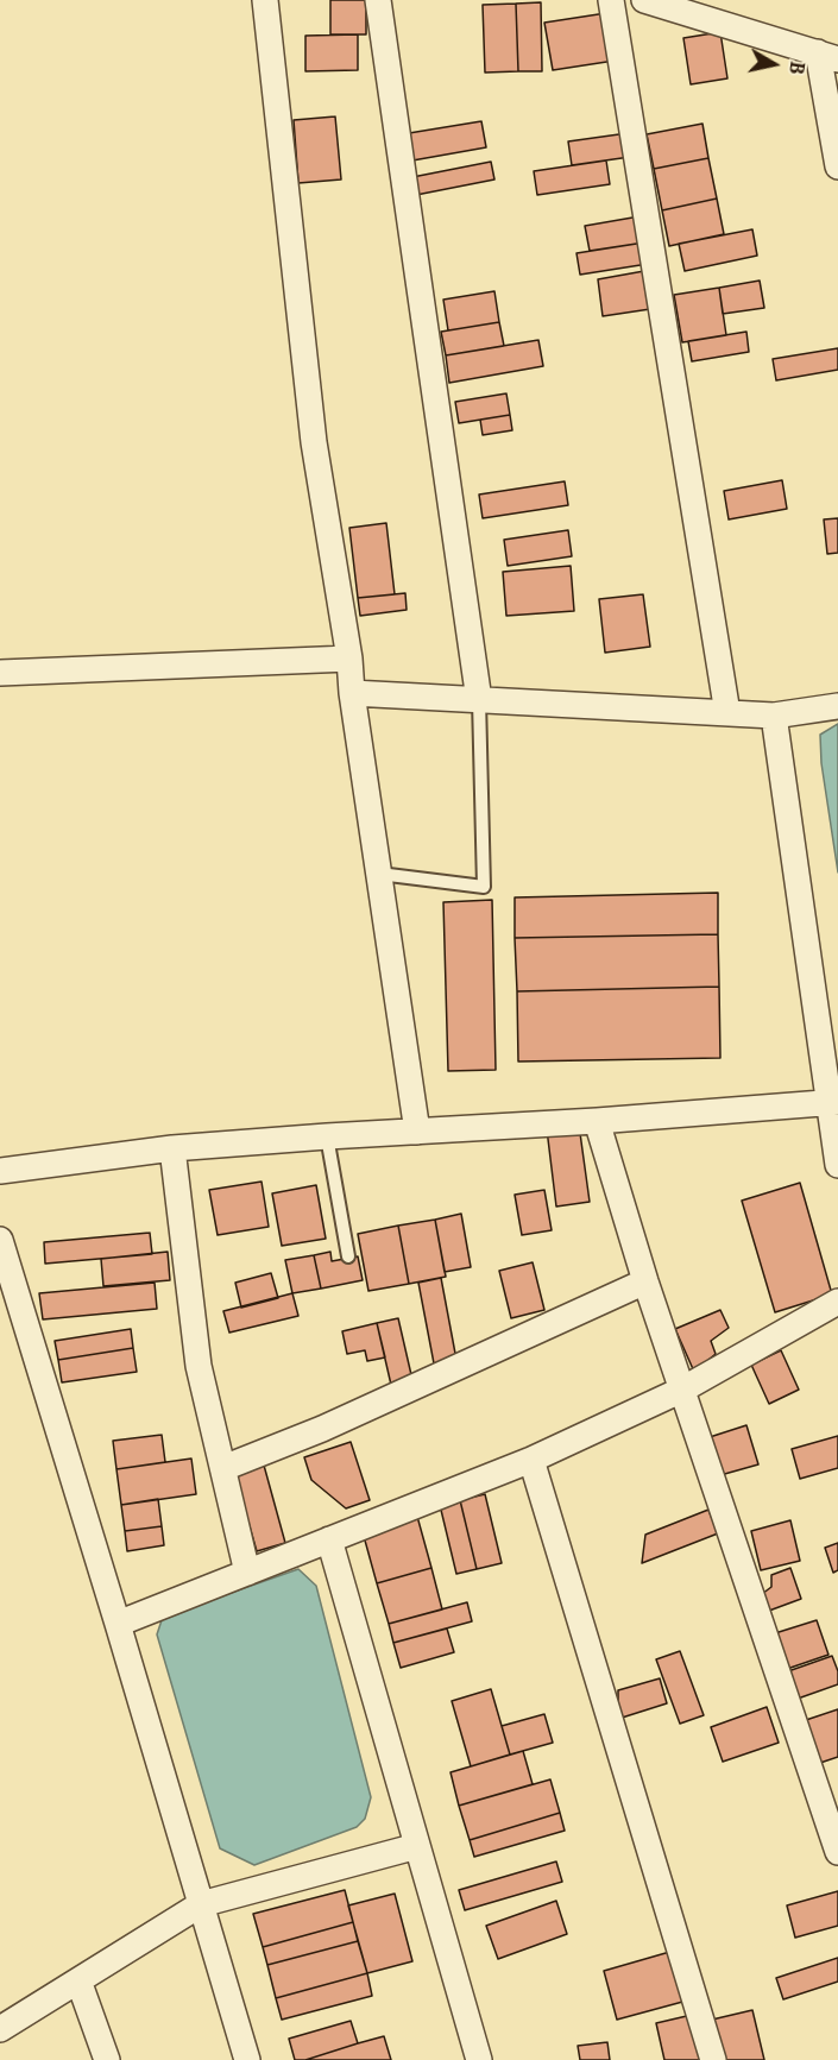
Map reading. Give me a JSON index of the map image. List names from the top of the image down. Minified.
{"north":"right"}
